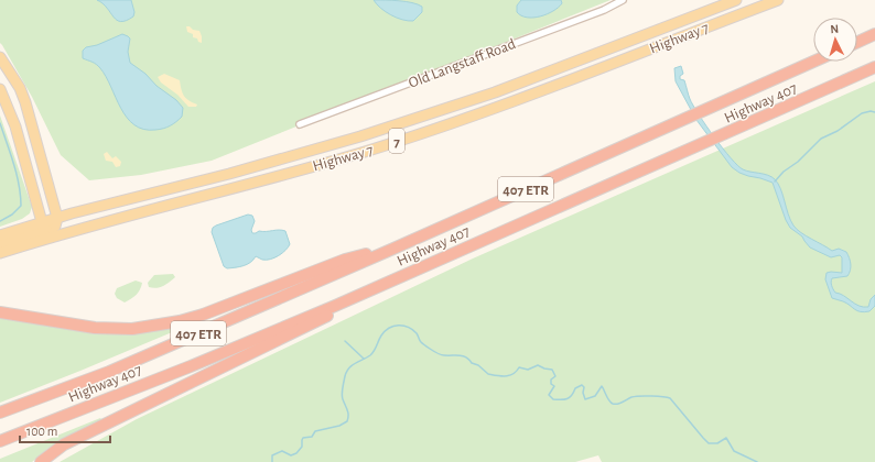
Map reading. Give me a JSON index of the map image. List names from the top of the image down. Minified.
{"streets":{"highway":["Highway 407","407 ETR"],"main road":["Highway 7","7"],"street":["Old Langstaff Road"]},"scale_bar":"100 m","north":"top"}
